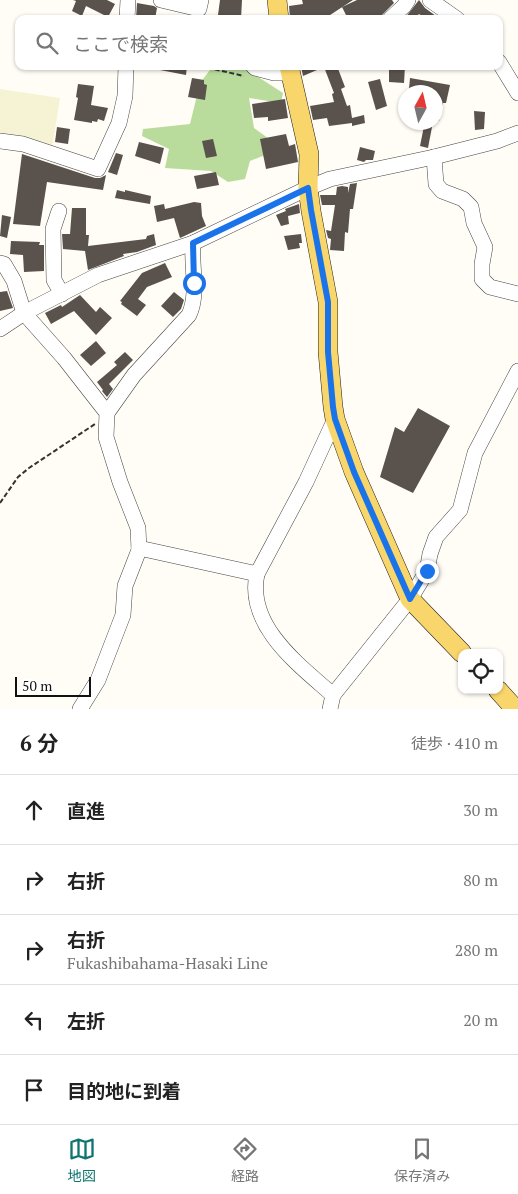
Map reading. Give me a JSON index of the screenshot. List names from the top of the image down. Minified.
{"scale_bar":"50 m","north":"top","page":{"search":"ここで検索","scale":"50 m","heading":["6 分","徒歩 · 410 m"],"list":[["直進","30 m"],["右折","80 m"],["右折","Fukashibahama-Hasaki Line","280 m"],["左折","20 m"],"目的地に到着"],"nav":["地図","経路","保存済み"]}}
